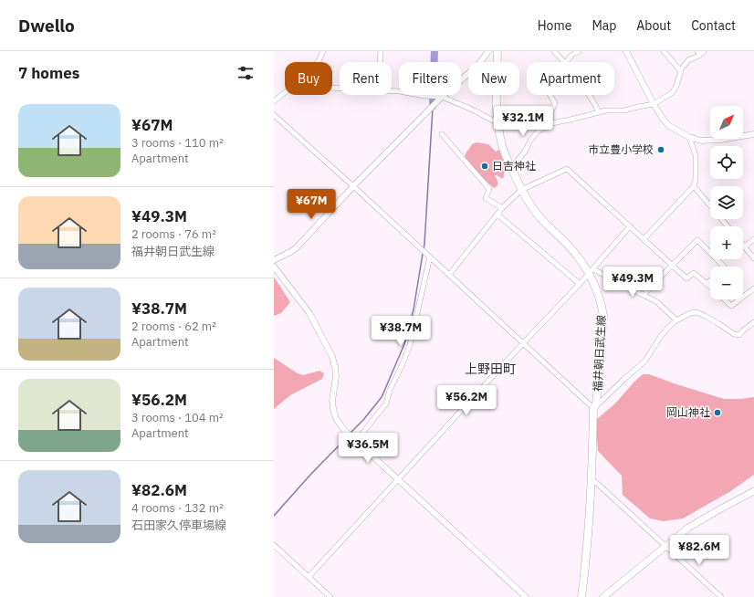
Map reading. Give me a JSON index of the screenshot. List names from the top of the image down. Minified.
{"streets":{"main road":["福井朝日武生線"]},"districts":["上野田町"],"places":["市立豊小学校","日吉神社","岡山神社"],"north":"top right","page":{"header":"Dwello","nav":["Home","Map","About","Contact"],"heading":"7 homes","chip":["Buy","Rent","Filters","New","Apartment"],"list":[{"name":"¥67M","note":"3 rooms · 110 m² · Apartment"},{"name":"¥49.3M","note":"2 rooms · 76 m² · 福井朝日武生線"},{"name":"¥38.7M","note":"2 rooms · 62 m² · Apartment"},{"name":"¥56.2M","note":"3 rooms · 104 m² · Apartment"},{"name":"¥82.6M","note":"4 rooms · 132 m² · 石田家久停車場線"}],"map_buttons":["+","−"],"price":["¥32.1M","¥67M","¥49.3M","¥38.7M","¥56.2M","¥36.5M","¥82.6M"]}}
